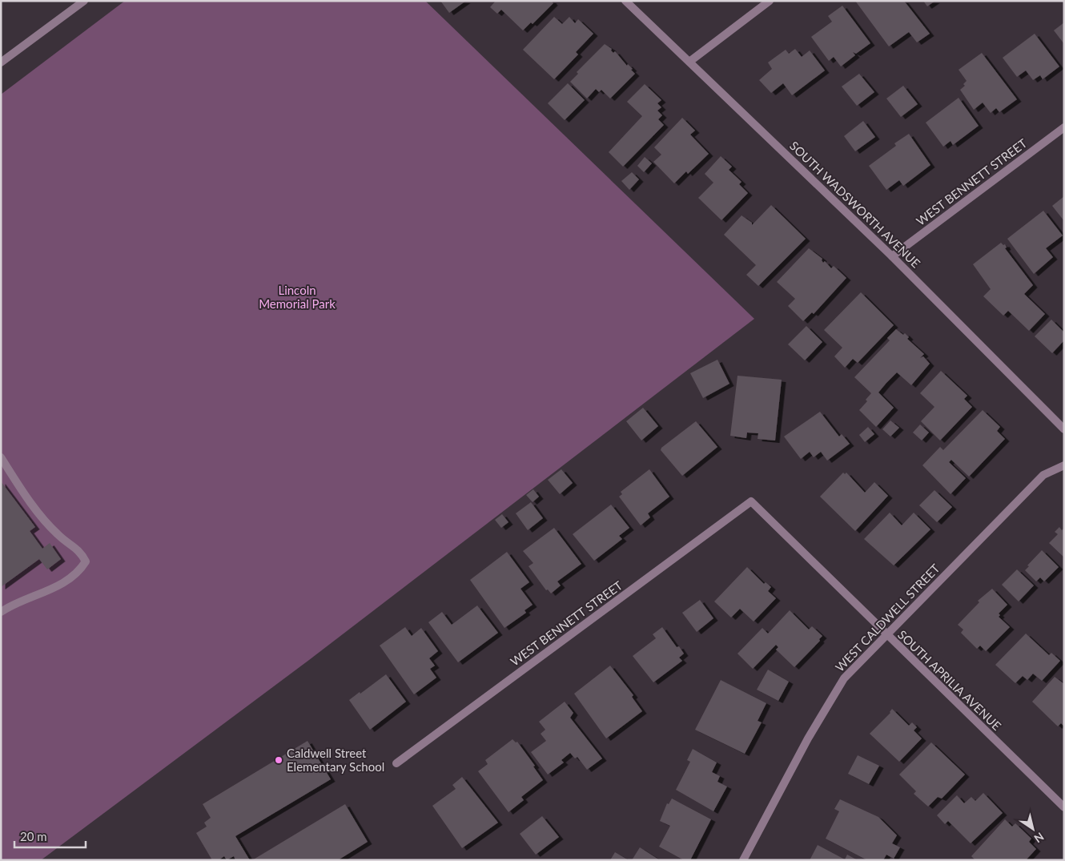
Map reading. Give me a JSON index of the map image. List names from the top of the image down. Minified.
{"streets":{"street":["WEST BENNETT STREET","SOUTH WADSWORTH AVENUE","WEST CALDWELL STREET","SOUTH APRILIA AVENUE"]},"crossings":[["WEST BENNETT STREET","SOUTH WADSWORTH AVENUE"],["WEST BENNETT STREET","SOUTH APRILIA AVENUE"],["WEST CALDWELL STREET","SOUTH APRILIA AVENUE"]],"parks":["Lincoln Memorial Park"],"places":["Caldwell Street Elementary School"],"scale_bar":"20 m","north":"bottom right"}
